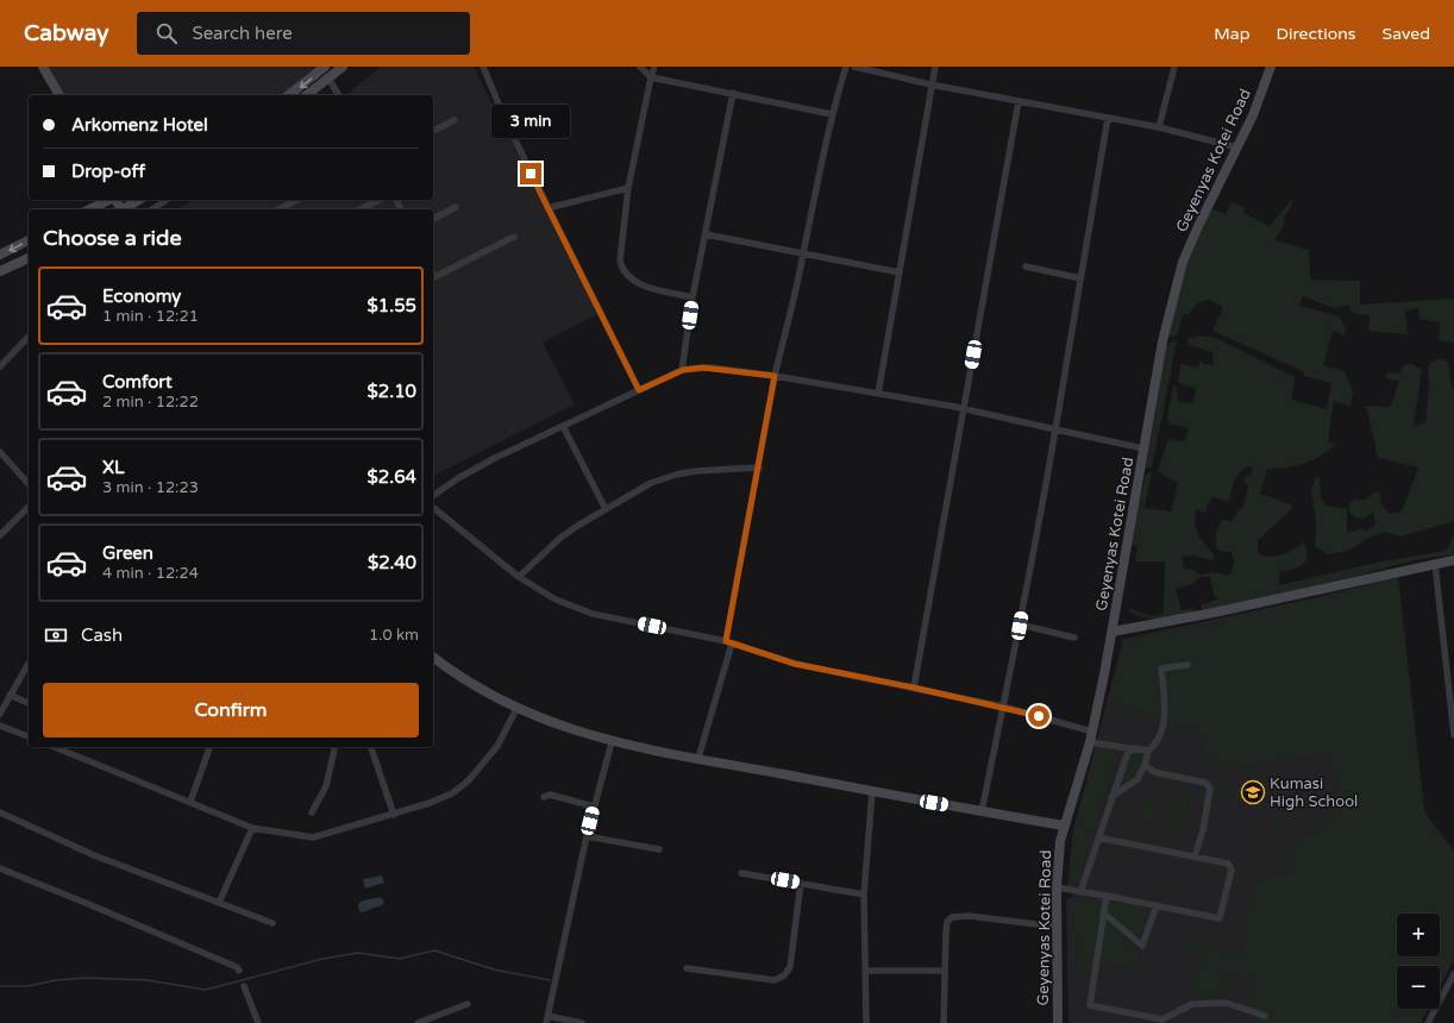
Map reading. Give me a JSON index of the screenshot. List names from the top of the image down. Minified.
{"streets":{"street":["Geyenyas Kotei Road"]},"places":{"school or university":["Kumasi High School"]},"page":{"header":"Cabway","search":"Search here","nav":["Map","Directions","Saved"],"banner":["Arkomenz Hotel","Drop-off"],"bubble":"3 min","heading":"Choose a ride","list":[{"name":"Economy","note":"1 min · 12:21","value":"$1.55"},{"name":"Comfort","note":"2 min · 12:22","value":"$2.10"},{"name":"XL","note":"3 min · 12:23","value":"$2.64"},{"name":"Green","note":"4 min · 12:24","value":"$2.40"}],"pay":["Cash","1.0 km"],"buttons":"Confirm","map_buttons":["+","−"]}}
